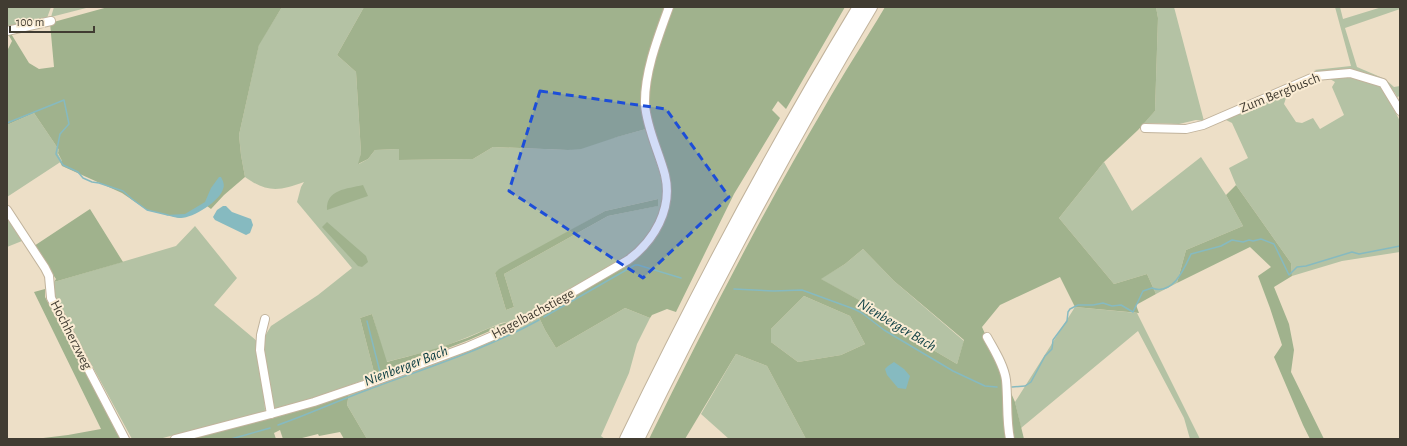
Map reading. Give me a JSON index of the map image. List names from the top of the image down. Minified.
{"streets":{"street":["Zum Bergbusch","Hagelbachstiege","Hochherzweg"]},"water":["Nienberger Bach"],"scale_bar":"100 m"}
